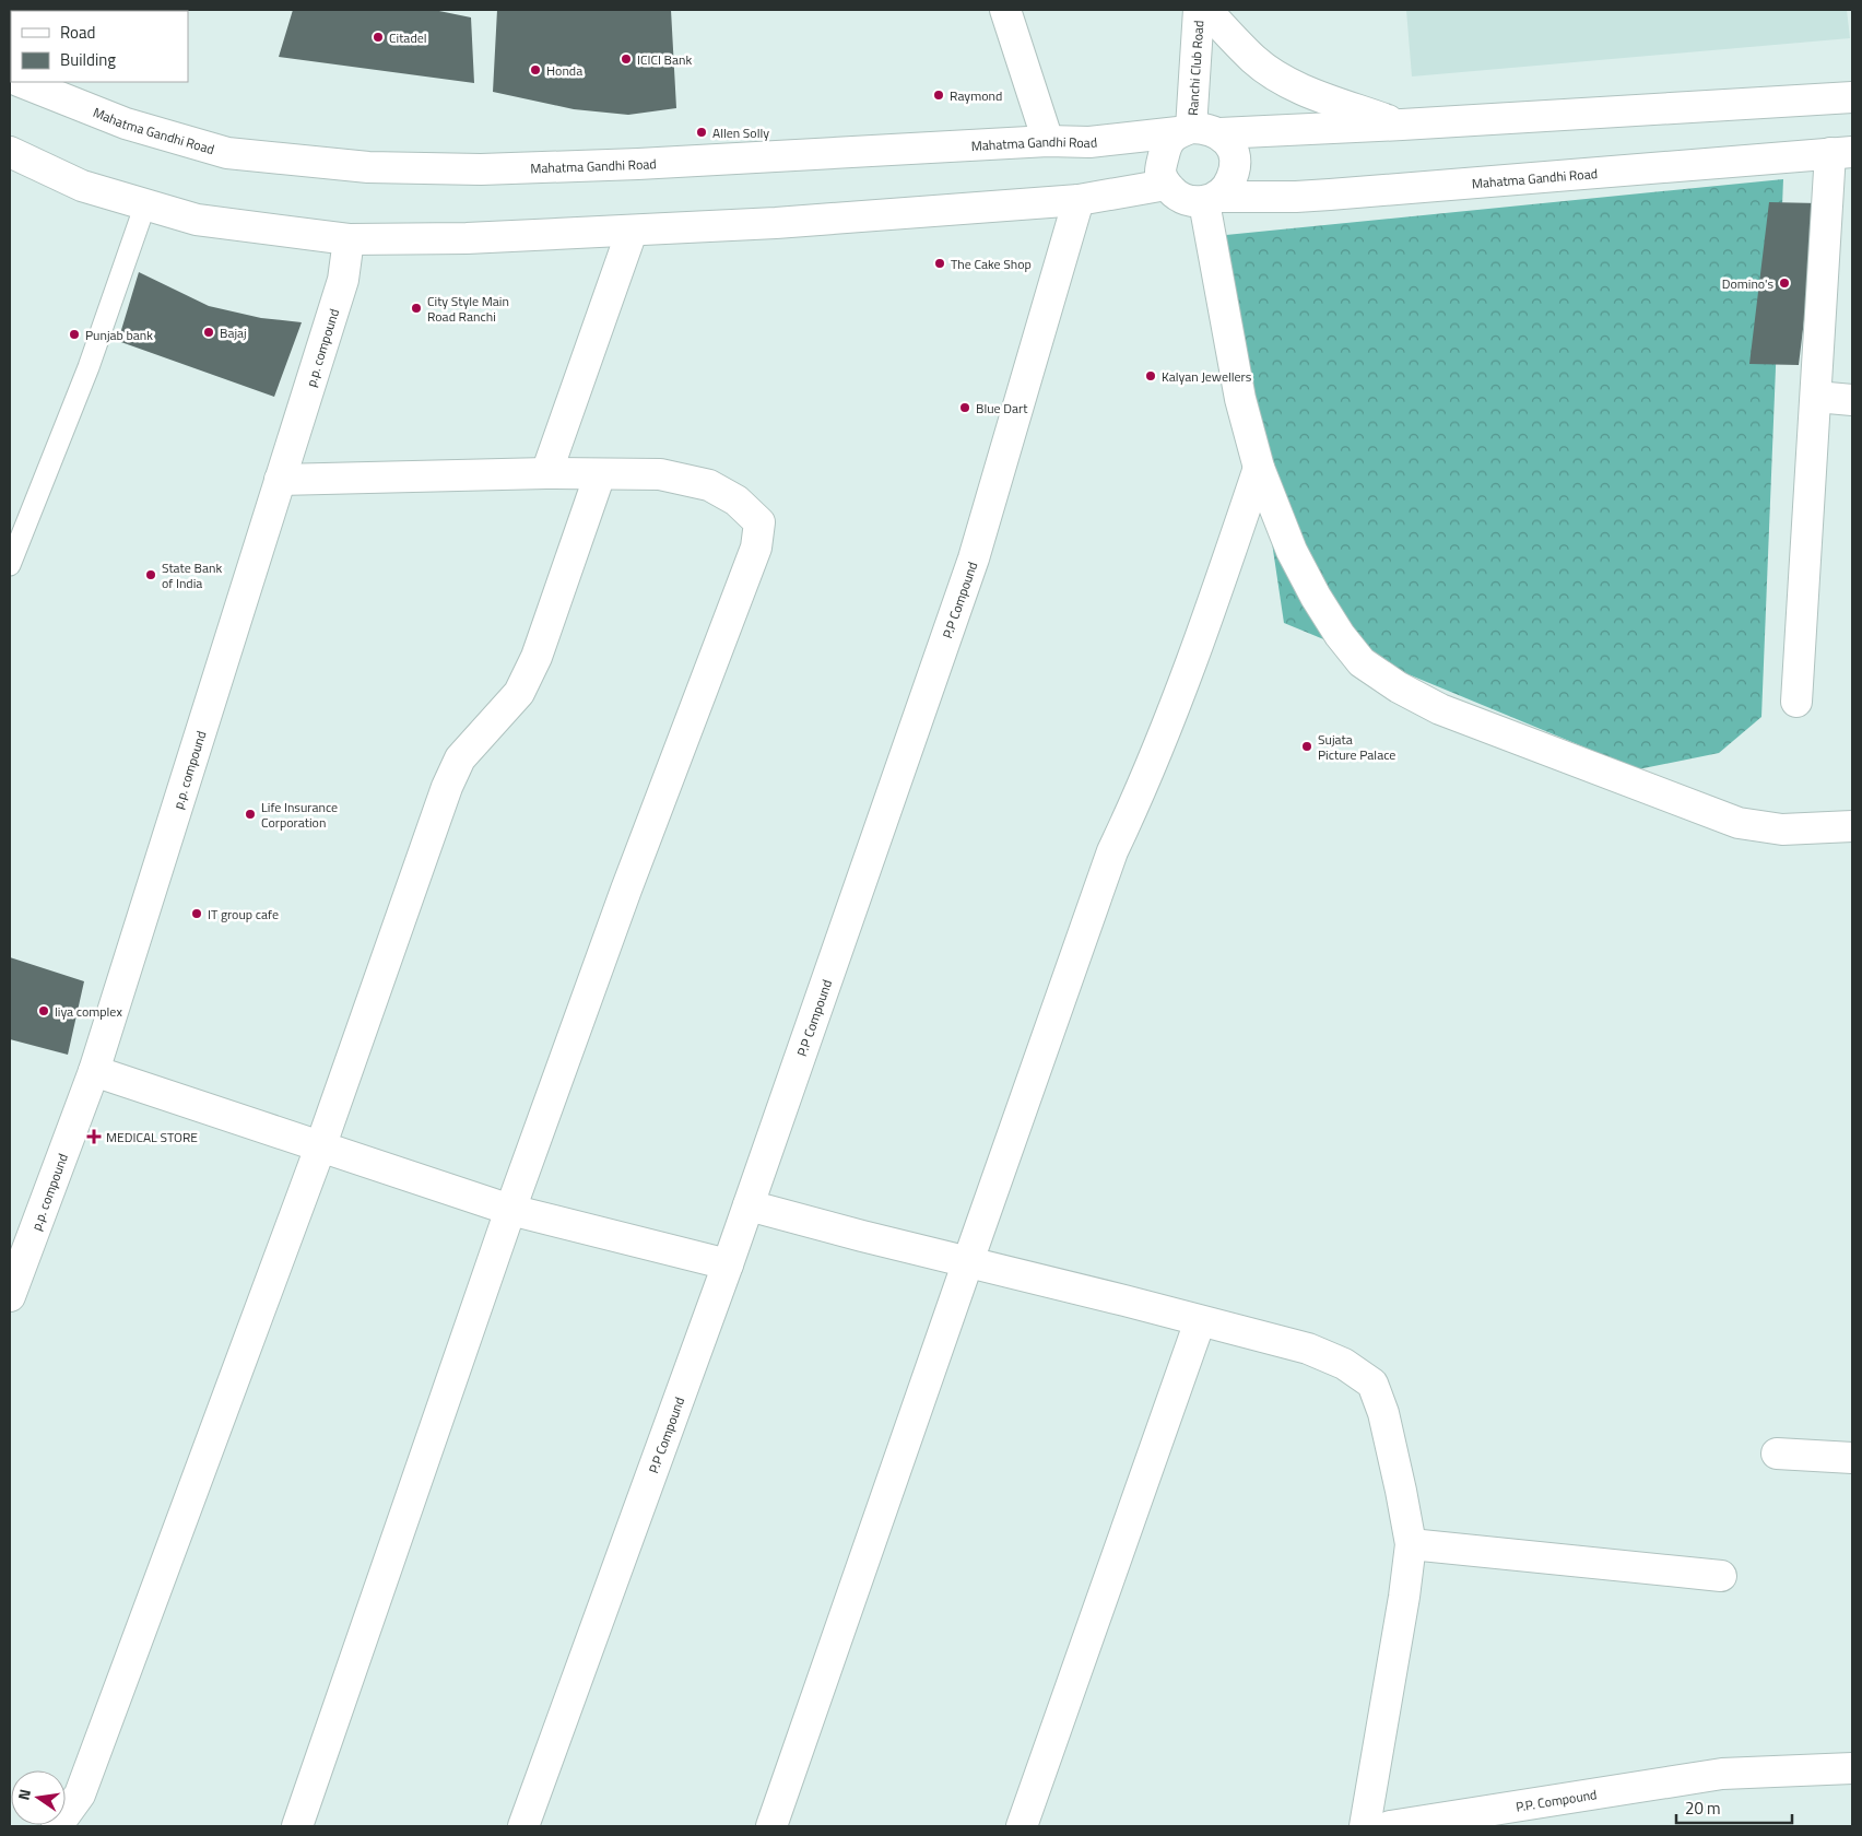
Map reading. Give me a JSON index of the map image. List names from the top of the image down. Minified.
{"streets":{"street":["Ranchi Club Road","Mahatma Gandhi Road","p.p. compound","P.P Compound","P.P. Compound"]},"crossings":[["Ranchi Club Road","Mahatma Gandhi Road"]],"places":{"other":["Citadel","ICICI Bank","Honda","Raymond","Allen Solly","The Cake Shop","Domino's","City Style Main Road Ranchi","Bajaj","Punjab bank","Kalyan Jewellers","Blue Dart","State Bank of India","Sujata Picture Palace","Life Insurance Corporation","IT group cafe","liya complex"],"health":["MEDICAL STORE"]},"legend":["Road","Building"],"scale_bar":"20 m","north":"left"}
